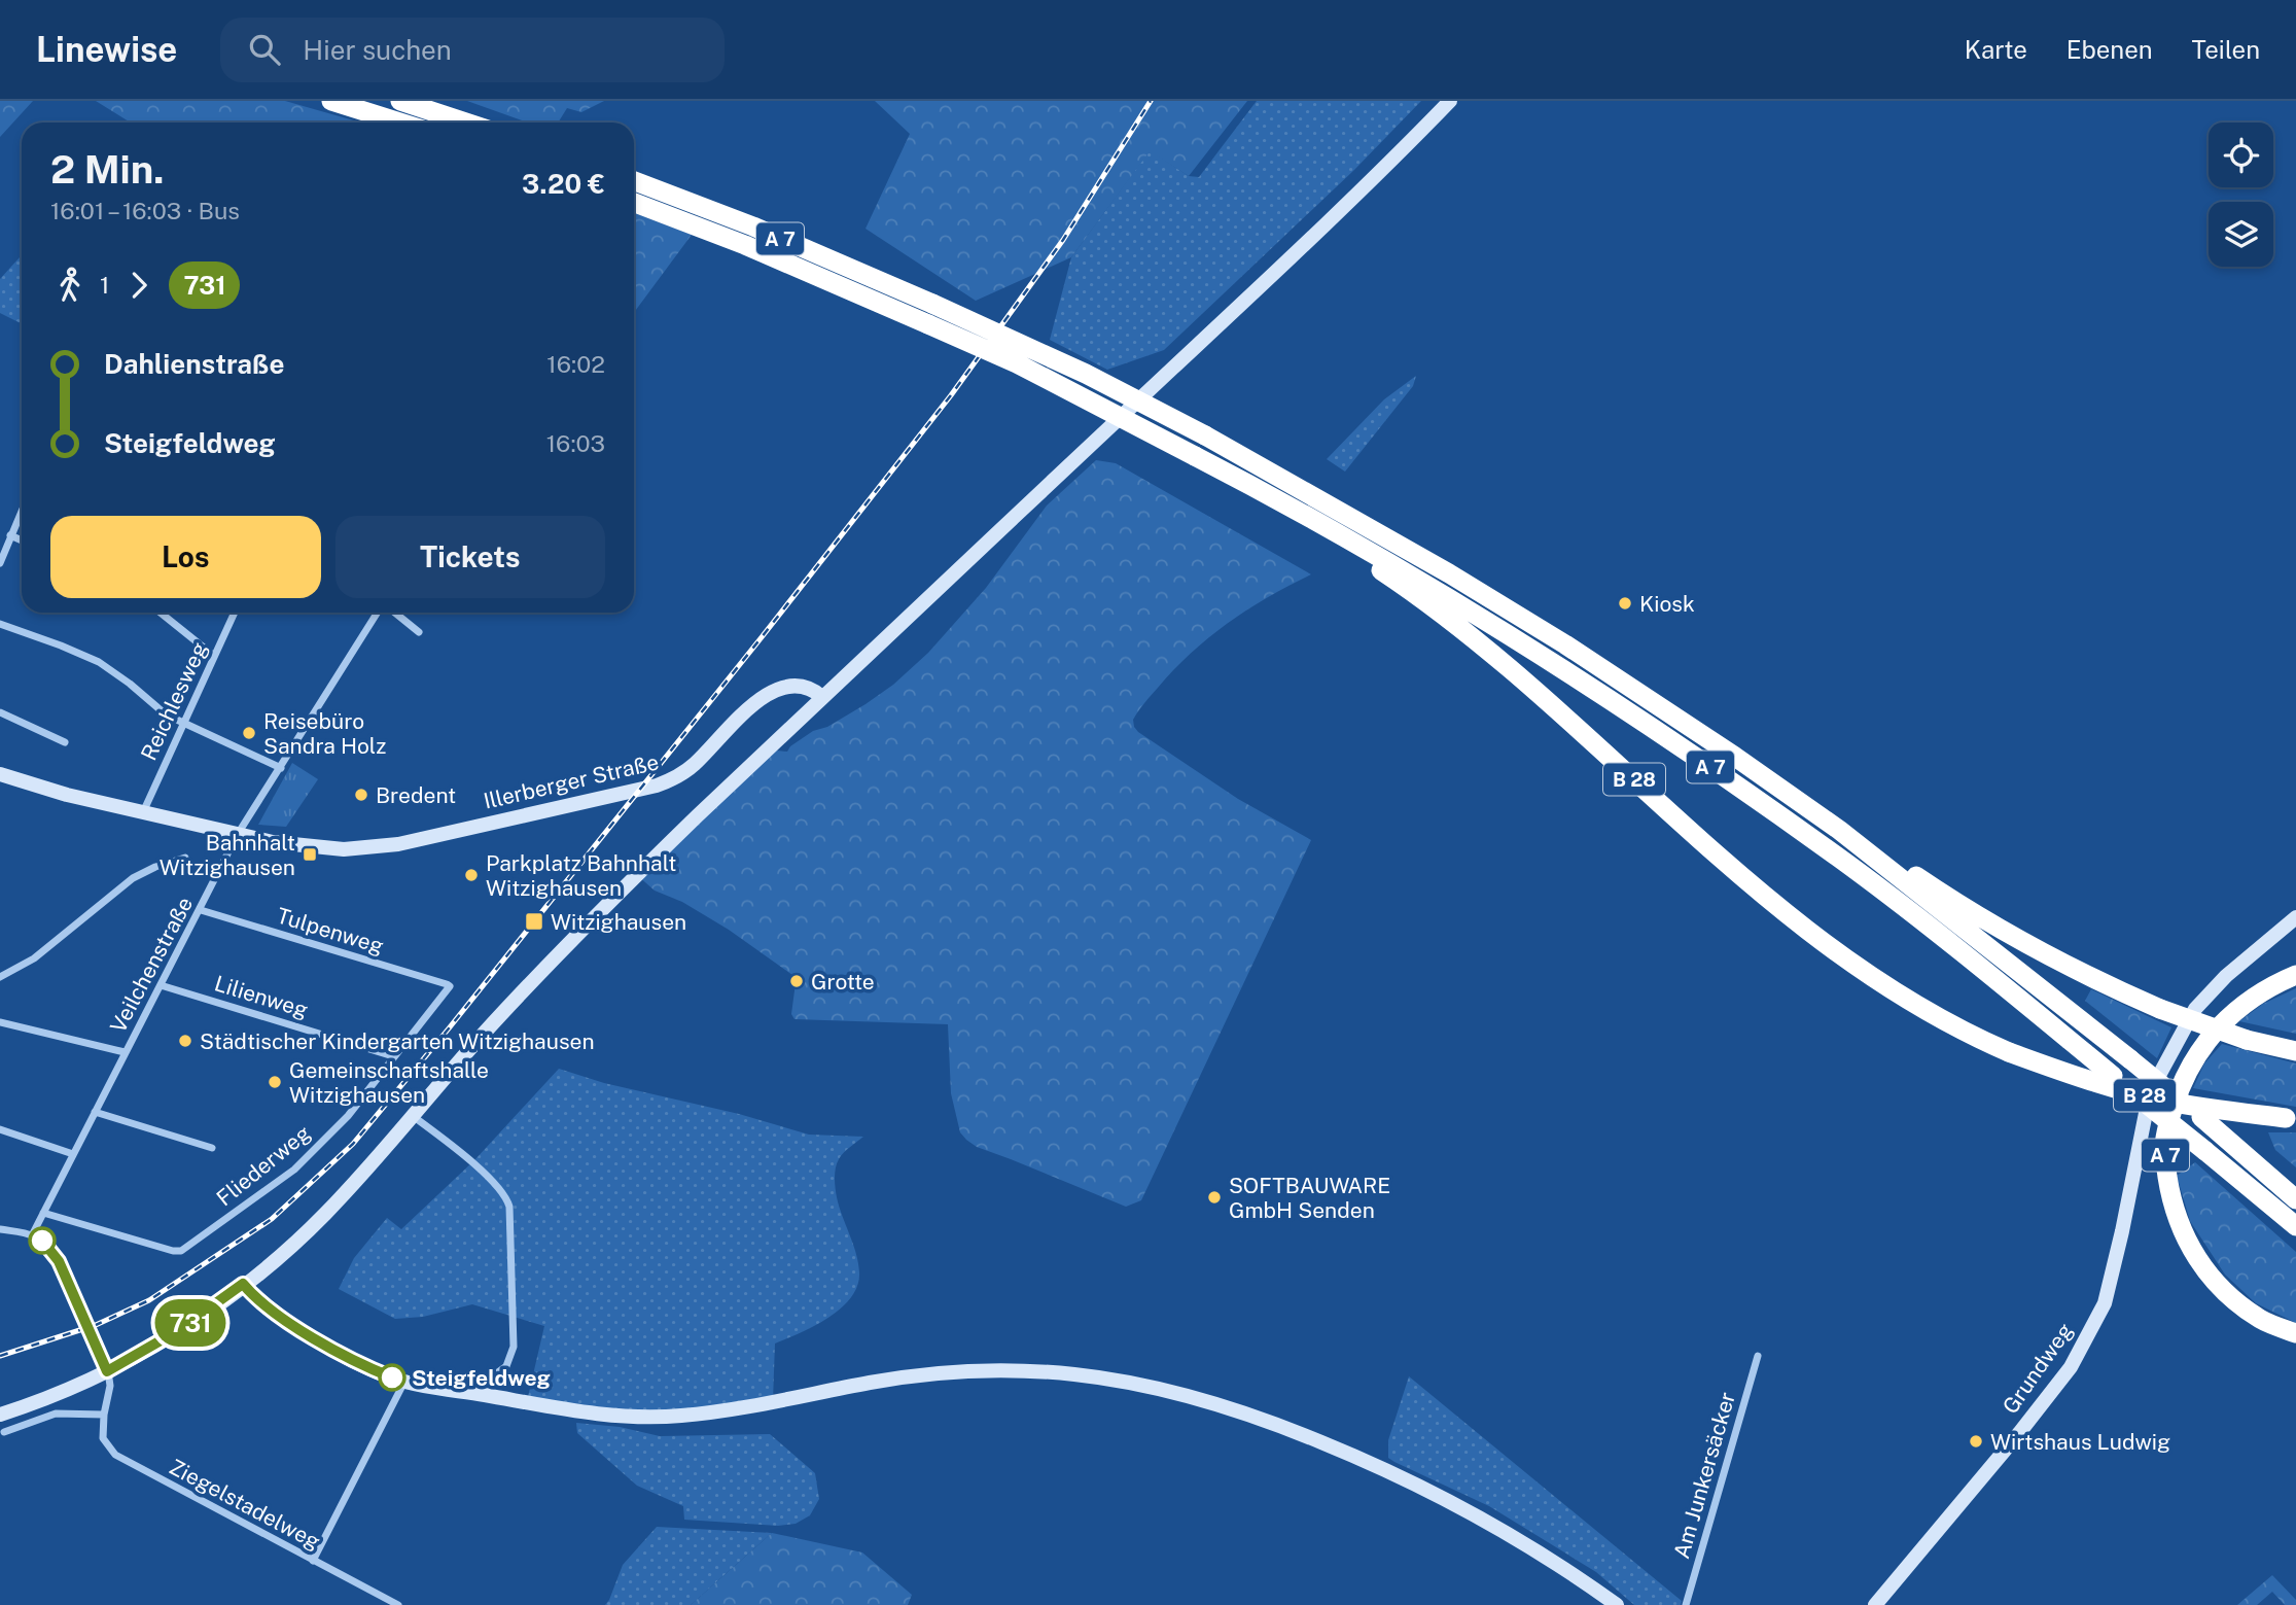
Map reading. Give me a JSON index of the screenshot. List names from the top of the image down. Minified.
{"streets":{"highway":["A 7","B 28"],"main road":["Illerberger Straße","Grundweg"],"street":["Reichlesweg","Tulpenweg","Veilchenstraße","Lilienweg","Fliederweg","Am Junkersäcker","Ziegelstadelweg"]},"crossings":[["A 7","B 28"],["Reichlesweg","Illerberger Straße"],["Illerberger Straße","Veilchenstraße"],["Tulpenweg","Veilchenstraße"],["Tulpenweg","Fliederweg"],["Veilchenstraße","Lilienweg"],["Veilchenstraße","Fliederweg"],["Lilienweg","Fliederweg"]],"places":{"other":["Kiosk","Reisebüro Sandra Holz","Bredent","Parkplatz Bahnhalt Witzighausen","Grotte","Städtischer Kindergarten Witzighausen","Gemeinschaftshalle Witzighausen","SOFTBAUWARE GmbH Senden","Steigfeldweg","Wirtshaus Ludwig"],"transit":["Bahnhalt Witzighausen","Witzighausen"]},"lines":["bus line 731"],"page":{"header":"Linewise","search":"Hier suchen","nav":["Karte","Ebenen","Teilen"],"on_map":"731","heading":["2 Min.","16:01 – 16:03 · Bus","3.20 €"],"legs":["1","731"],"list":[{"name":"Dahlienstraße","value":"16:02"},{"name":"Steigfeldweg","value":"16:03"}],"buttons":["Los","Tickets"]}}
